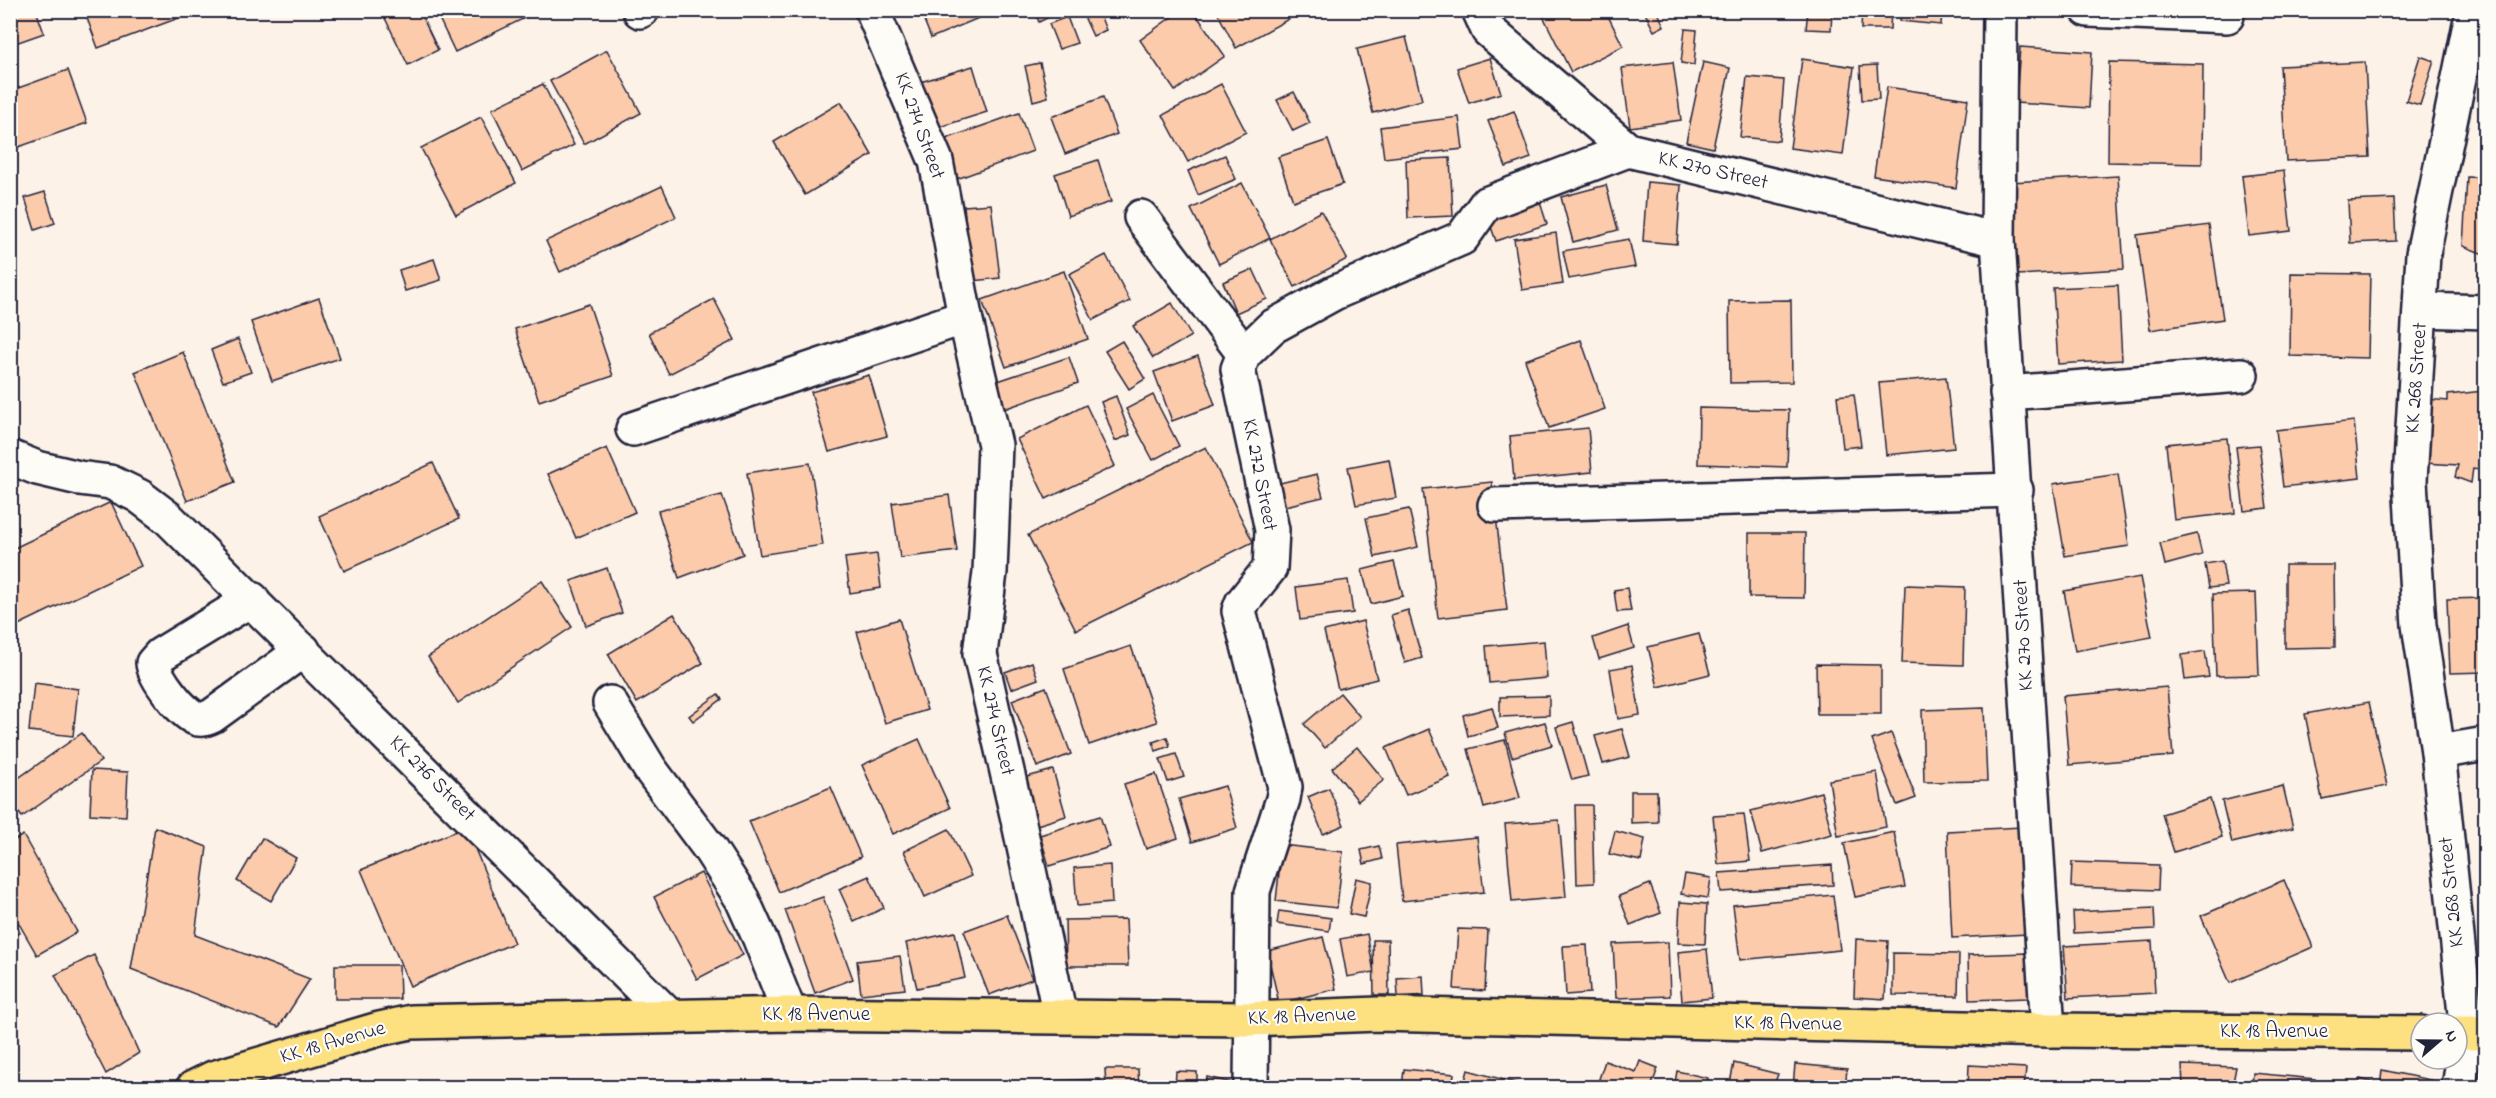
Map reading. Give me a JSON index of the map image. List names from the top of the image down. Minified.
{"streets":{"main road":["KK 18 Avenue"],"street":["KK 274 Street","KK 270 Street","KK 268 Street","KK 272 Street","KK 276 Street"]},"crossings":[["KK 274 Street","KK 18 Avenue"],["KK 270 Street","KK 18 Avenue"],["KK 272 Street","KK 18 Avenue"],["KK 276 Street","KK 18 Avenue"]],"north":"right"}
